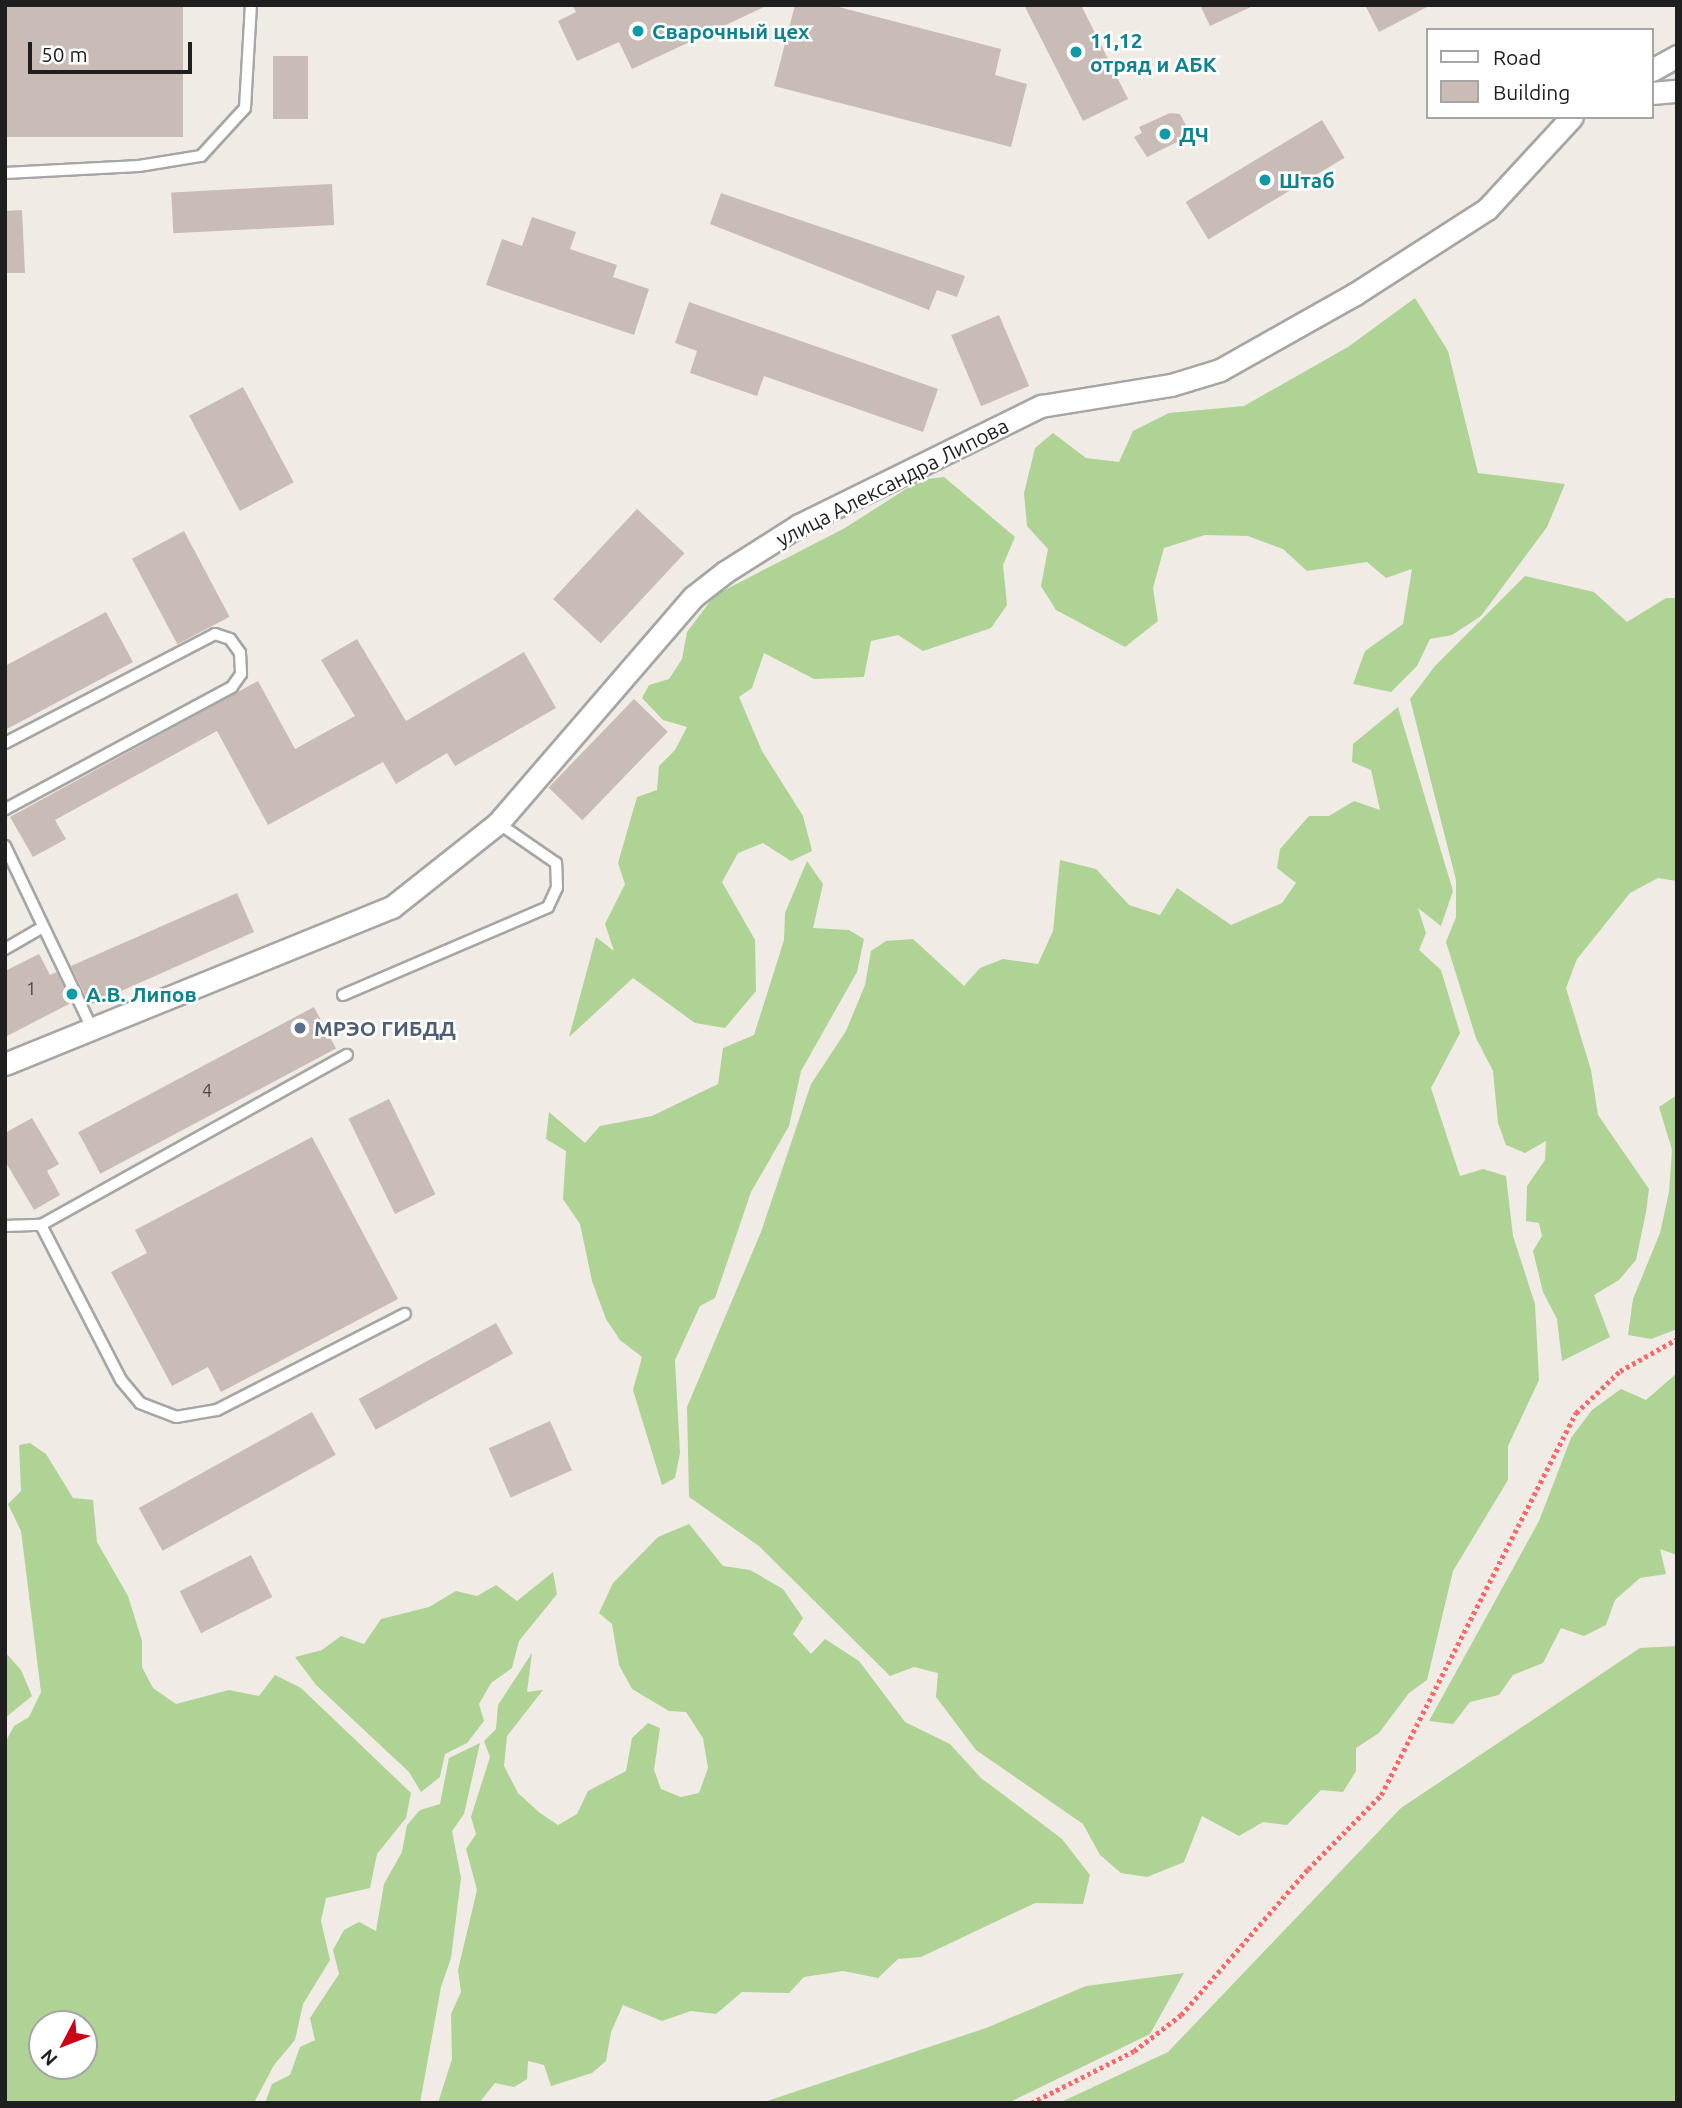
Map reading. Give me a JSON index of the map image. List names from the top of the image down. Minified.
{"streets":{"street":["улица Александра Липова"]},"places":["Сварочный цех","11,12 отряд и АБК","ДЧ","Штаб","А.В. Липов","МРЭО ГИБДД"],"house_numbers":["1","4"],"legend":["Road","Building"],"scale_bar":"50 m","north":"bottom left"}
